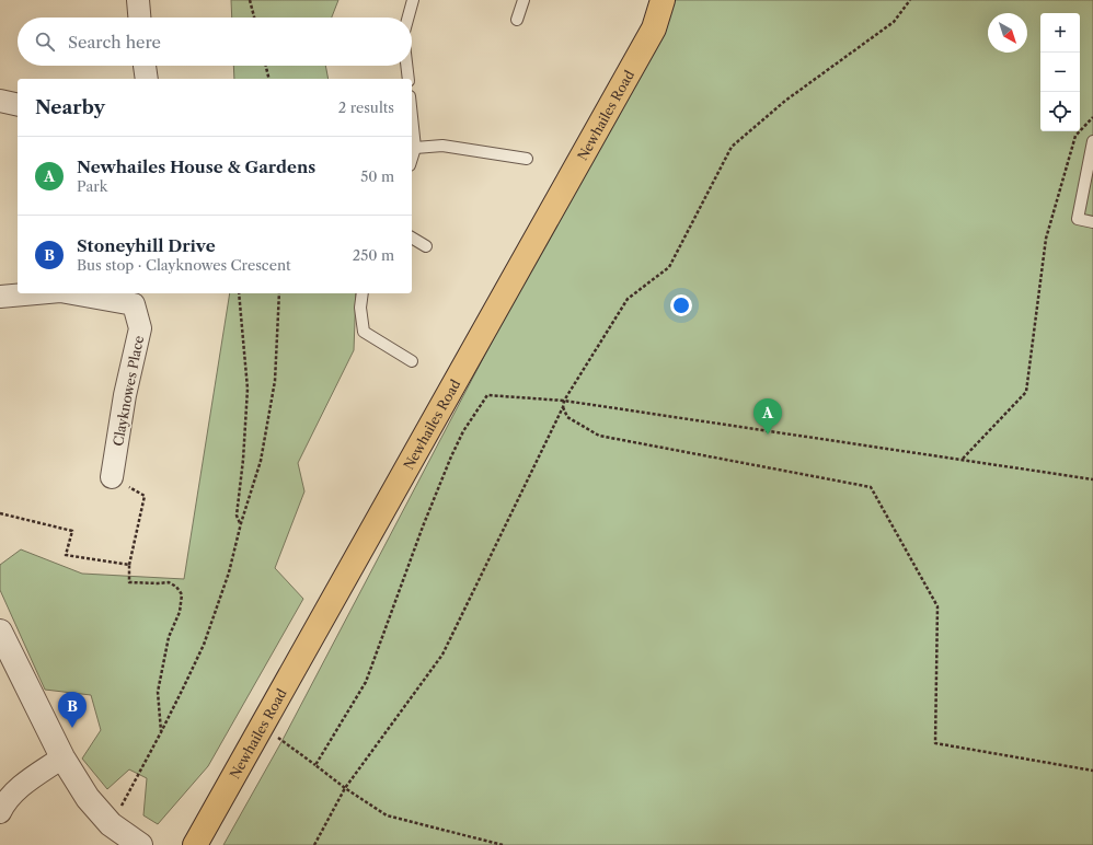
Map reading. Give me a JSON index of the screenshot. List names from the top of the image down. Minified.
{"streets":{"main road":["Newhailes Road"],"street":["Clayknowes Place"]},"north":"bottom right","page":{"map_buttons":["+","−"],"search":"Search here","heading":["Nearby","2 results"],"list":[{"mark":"A","name":"Newhailes House & Gardens","note":"Park","value":"50 m"},{"mark":"B","name":"Stoneyhill Drive","note":"Bus stop · Clayknowes Crescent","value":"250 m"}],"pins":["A","B"]}}
